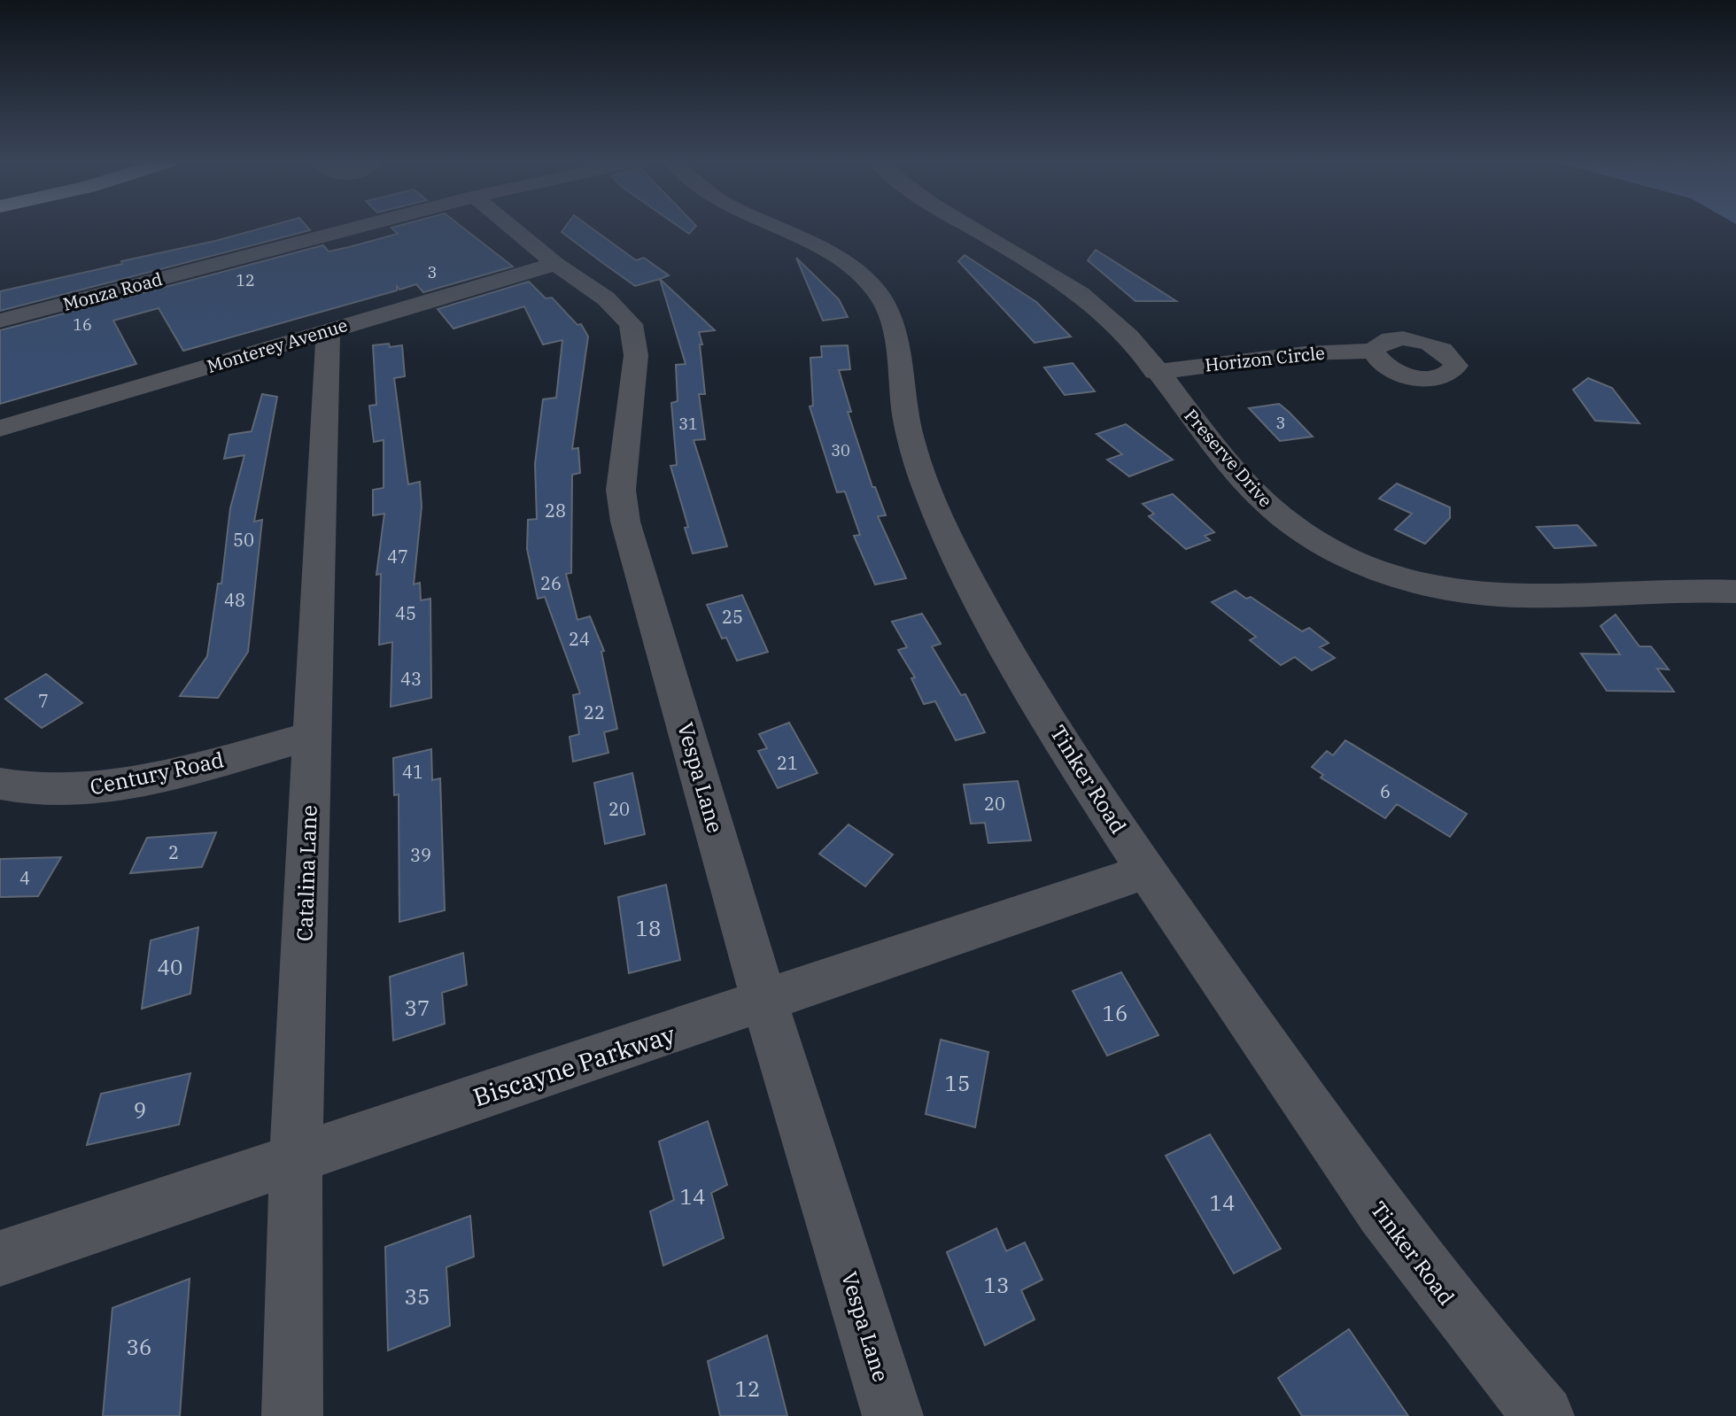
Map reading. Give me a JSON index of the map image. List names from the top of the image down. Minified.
{"streets":{"street":["Monza Road","Monterey Avenue","Horizon Circle","Preserve Drive","Century Road","Vespa Lane","Tinker Road","Catalina Lane","Biscayne Parkway"]},"crossings":[["Monterey Avenue","Vespa Lane"],["Monterey Avenue","Catalina Lane"],["Horizon Circle","Preserve Drive"],["Century Road","Catalina Lane"],["Vespa Lane","Biscayne Parkway"],["Tinker Road","Biscayne Parkway"],["Catalina Lane","Biscayne Parkway"]],"house_numbers":["3","12","16","3","31","30","28","50","47","26","48","45","25","24","43","7","22","21","41","6","20","20","2","39","4","18","40","37","16","15","9","14","14","13","35","36","12"]}
